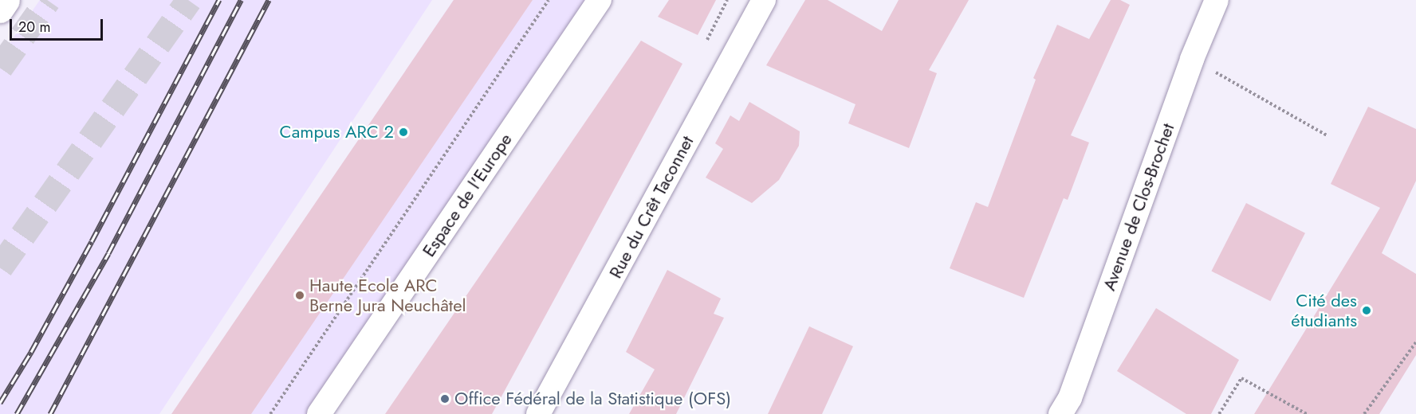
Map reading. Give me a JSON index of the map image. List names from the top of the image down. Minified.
{"streets":{"street":["Espace de l'Europe","Rue du Crêt Taconnet","Avenue de Clos-Brochet"]},"places":["Campus ARC 2","Haute Ecole ARC Berne Jura Neuchâtel","Cité des étudiants","Office Fédéral de la Statistique (OFS)"],"scale_bar":"20 m"}
